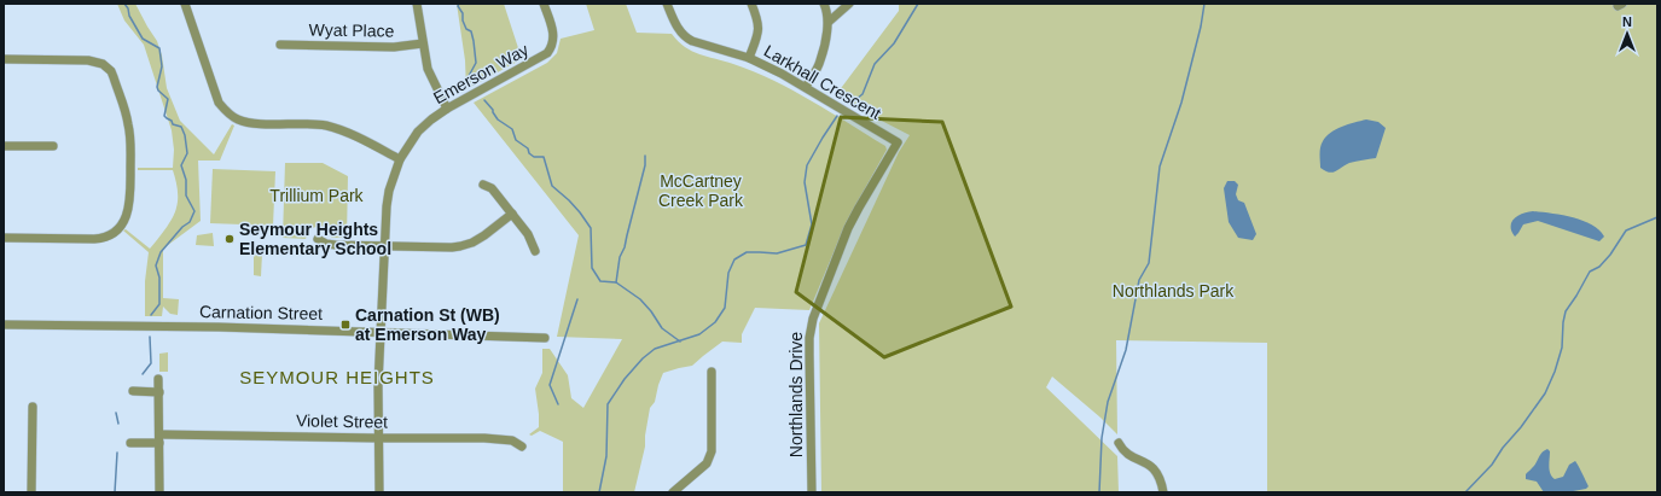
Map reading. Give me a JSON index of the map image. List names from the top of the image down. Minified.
{"streets":{"street":["Wyat Place","Emerson Way","Larkhall Crescent","Carnation Street","Northlands Drive","Violet Street"]},"crossings":[["Emerson Way","Carnation Street"],["Emerson Way","Violet Street"],["Larkhall Crescent","Northlands Drive"]],"districts":["SEYMOUR HEIGHTS"],"parks":["McCartney Creek Park","Trillium Park","Northlands Park"],"places":{"other":["Seymour Heights Elementary School"],"transit":["Carnation St (WB) at Emerson Way"]},"north":"top"}
